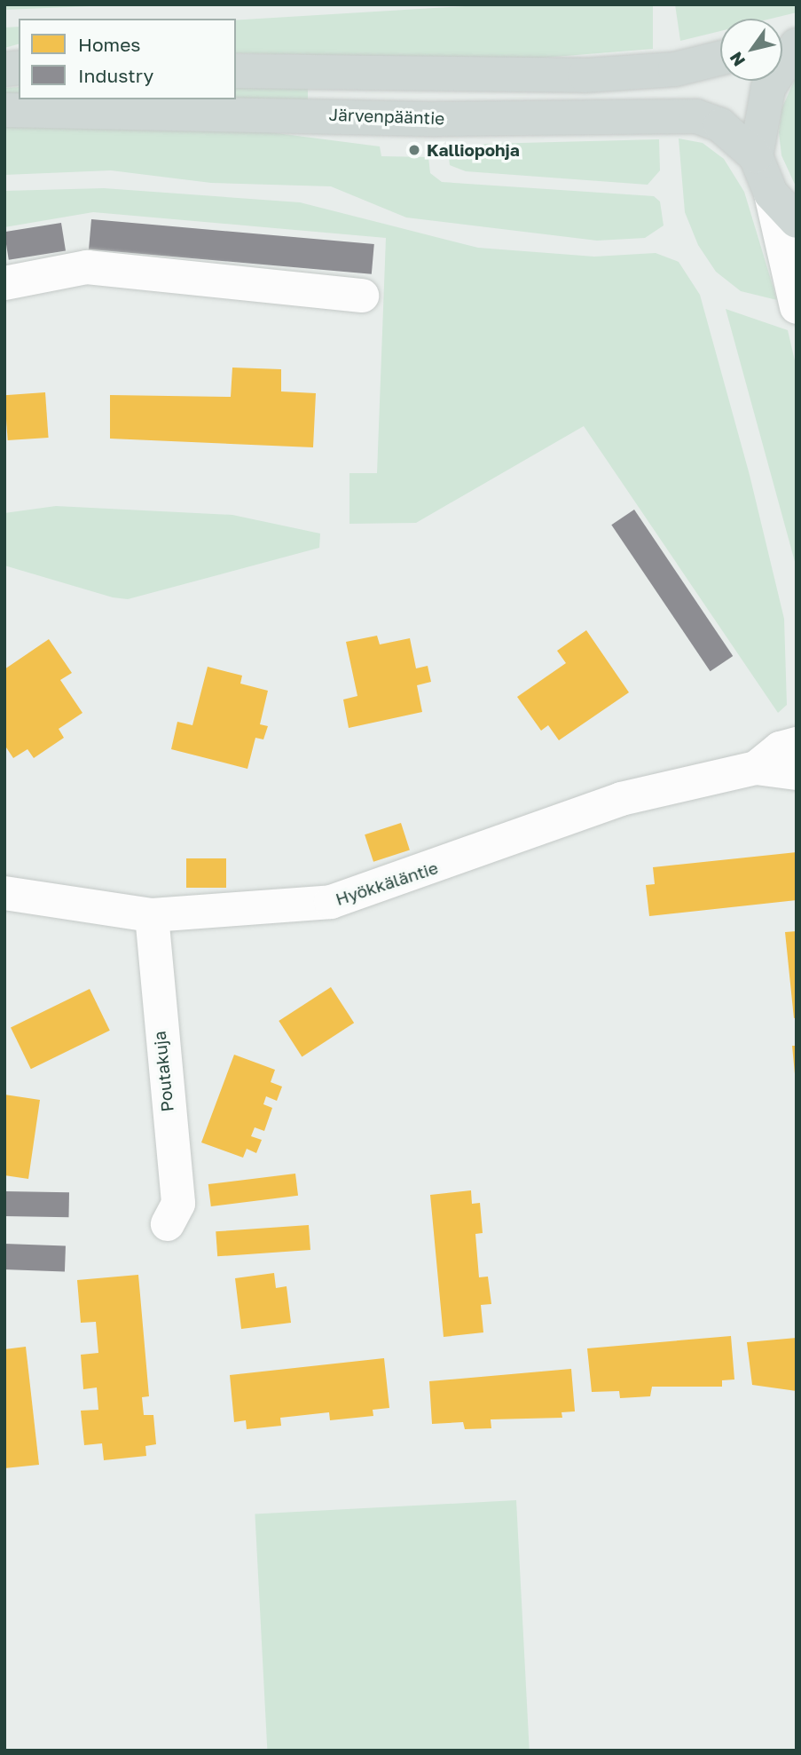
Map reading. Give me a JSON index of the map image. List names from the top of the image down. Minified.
{"streets":{"main road":["Järvenpääntie"],"street":["Hyökkäläntie","Poutakuja"]},"crossings":[["Hyökkäläntie","Poutakuja"]],"places":["Kalliopohja"],"legend":["Homes","Industry"],"north":"bottom left"}
